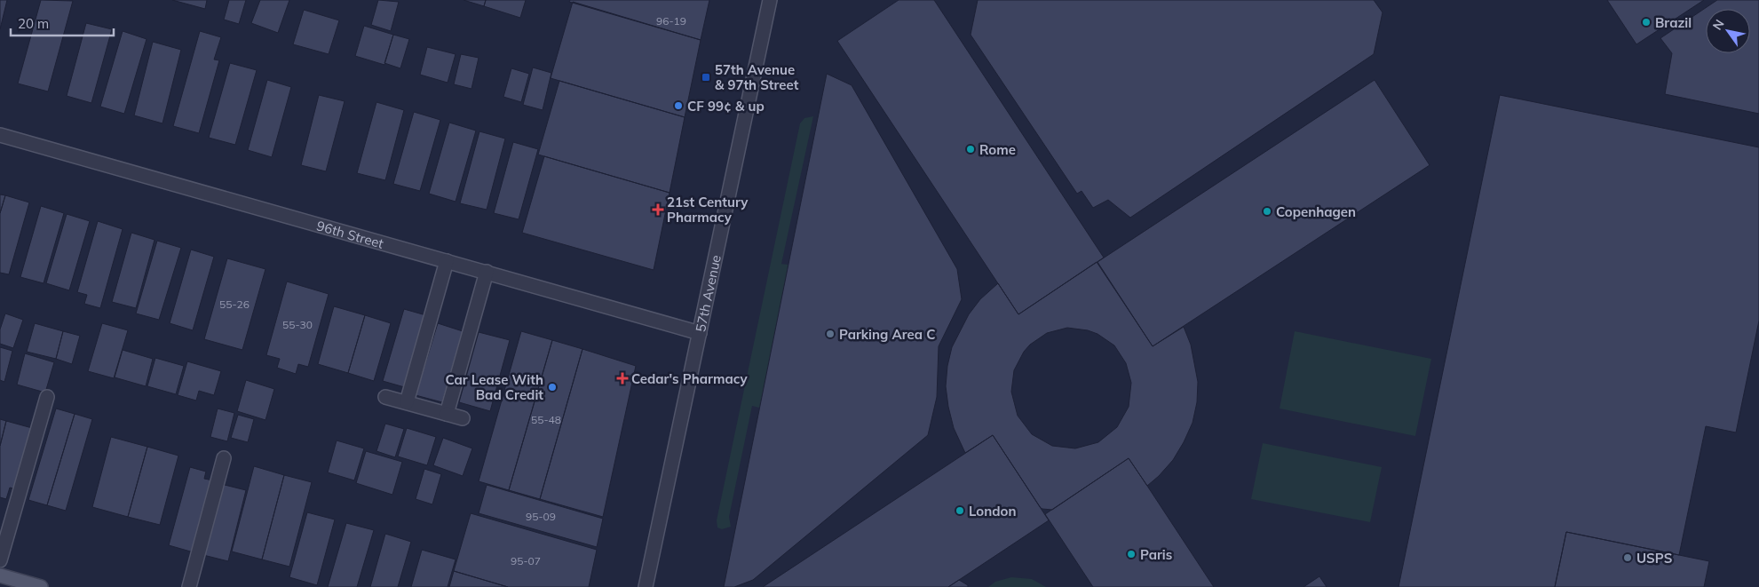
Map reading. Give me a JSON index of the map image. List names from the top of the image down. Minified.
{"streets":{"street":["96th Street","57th Avenue"]},"crossings":[["96th Street","57th Avenue"]],"places":{"other":["Brazil","CF 99¢ & up","Rome","Copenhagen","Parking Area C","Car Lease With Bad Credit","London","Paris","USPS"],"transit":["57th Avenue & 97th Street"],"health":["21st Century Pharmacy","Cedar's Pharmacy"]},"house_numbers":["96-19","55-26","55-30","55-48","95-09","95-07"],"scale_bar":"20 m","north":"top left"}
